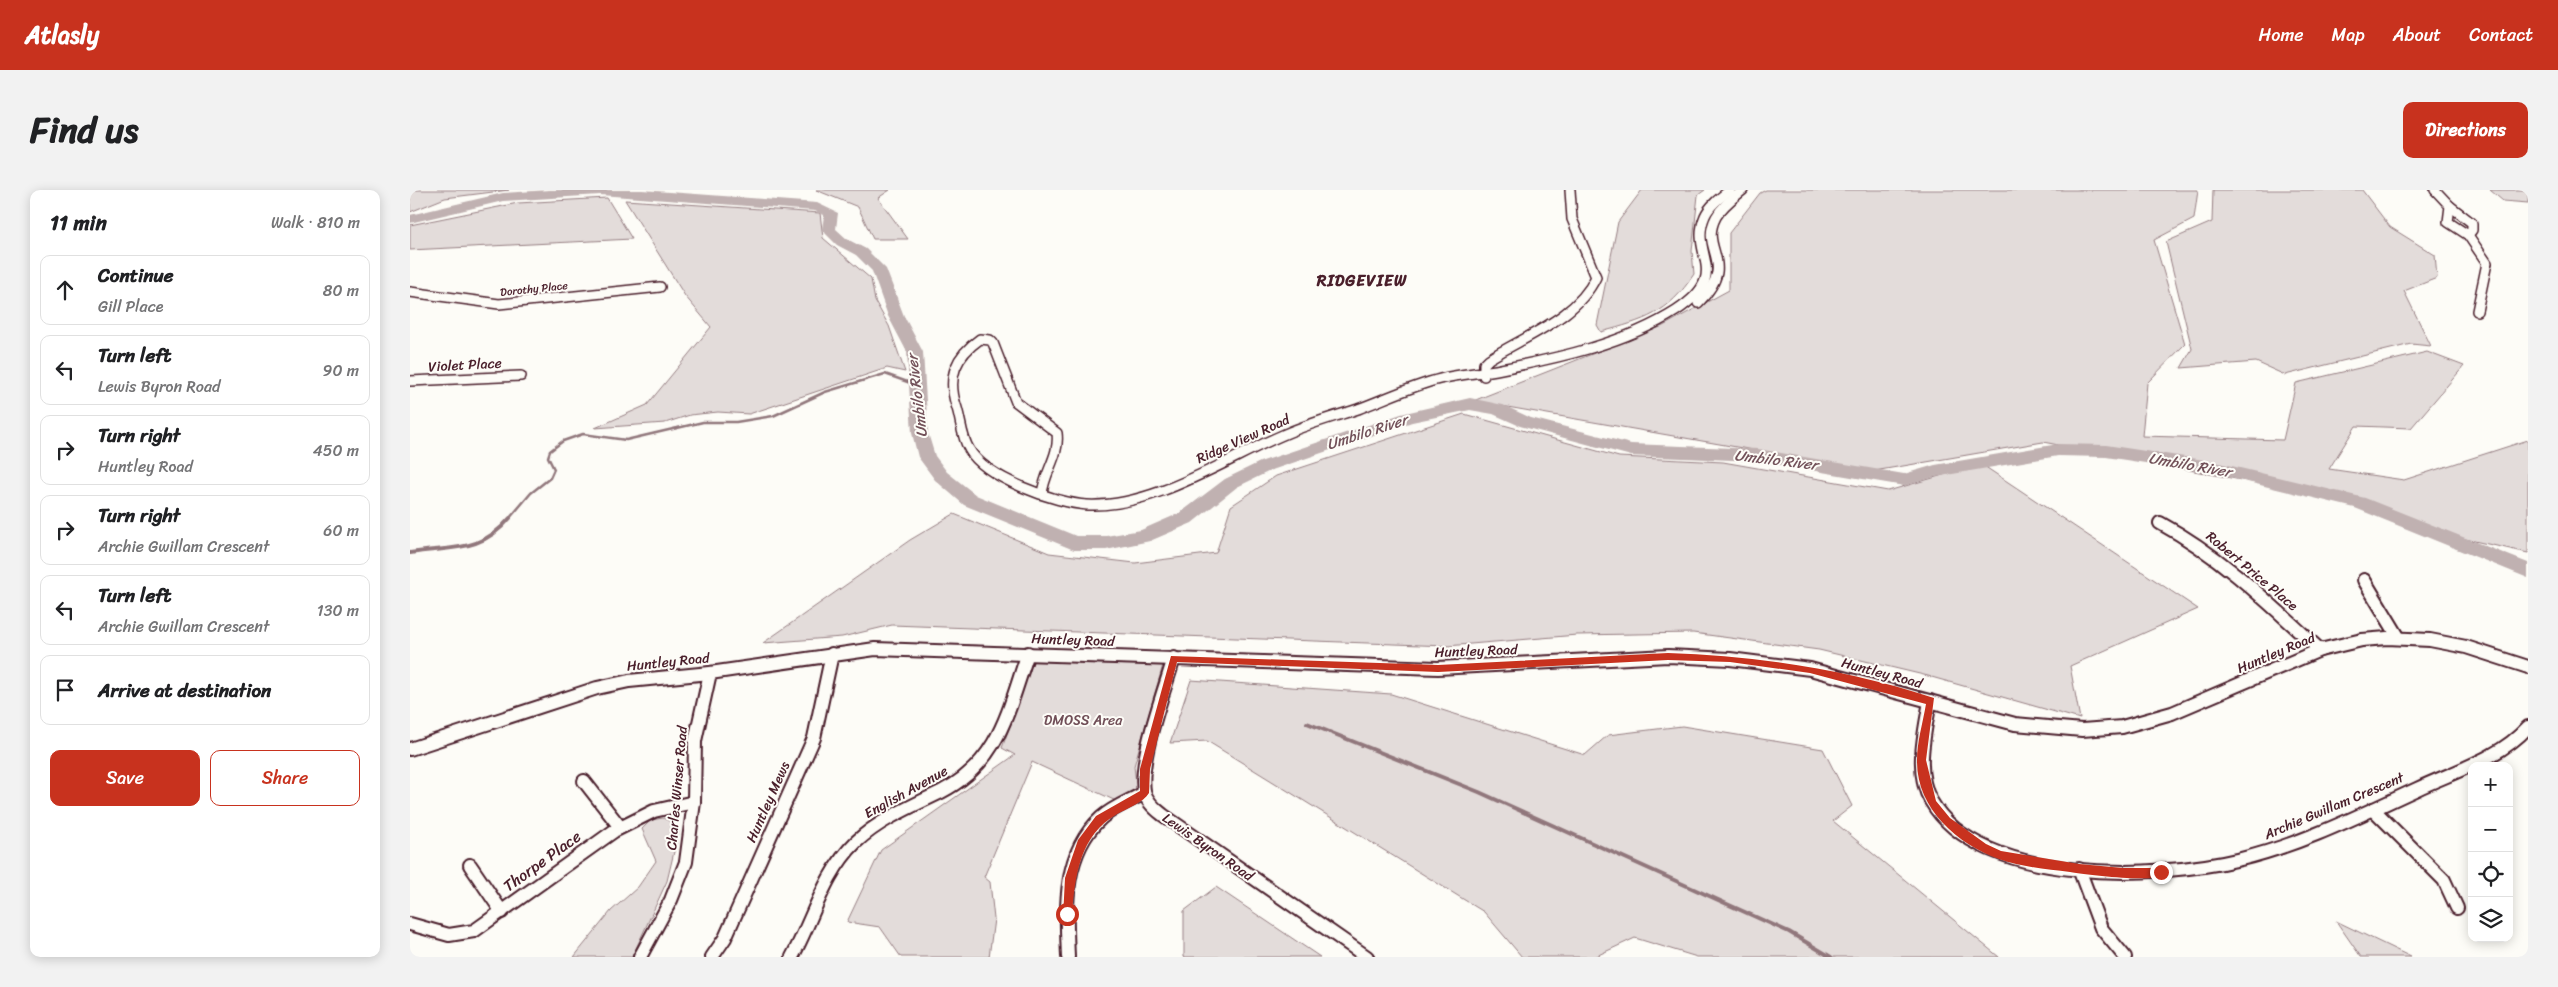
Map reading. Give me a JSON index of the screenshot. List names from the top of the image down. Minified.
{"streets":{"street":["Dorothy Place","Violet Place","Ridge View Road","Robert Price Place","Huntley Road","Charles Winser Road","English Avenue","Huntley Mews","Archie Gwillam Crescent","Lewis Byron Road","Thorpe Place"]},"crossings":[["Robert Price Place","Huntley Road"],["Huntley Road","Charles Winser Road"],["Huntley Road","English Avenue"],["Huntley Road","Huntley Mews"],["Huntley Road","Archie Gwillam Crescent"],["Charles Winser Road","Thorpe Place"]],"districts":["RIDGEVIEW"],"water":["Umbilo River"],"parks":["DMOSS Area"],"page":{"header":"Atlasly","nav":["Home","Map","About","Contact"],"title":"Find us","buttons":["Directions",["Save","Share"]],"heading":["11 min","Walk · 810 m"],"list":[["Continue","Gill Place","80 m"],["Turn left","Lewis Byron Road","90 m"],["Turn right","Huntley Road","450 m"],["Turn right","Archie Gwillam Crescent","60 m"],["Turn left","Archie Gwillam Crescent","130 m"],"Arrive at destination"],"map_buttons":["+","−"]}}
